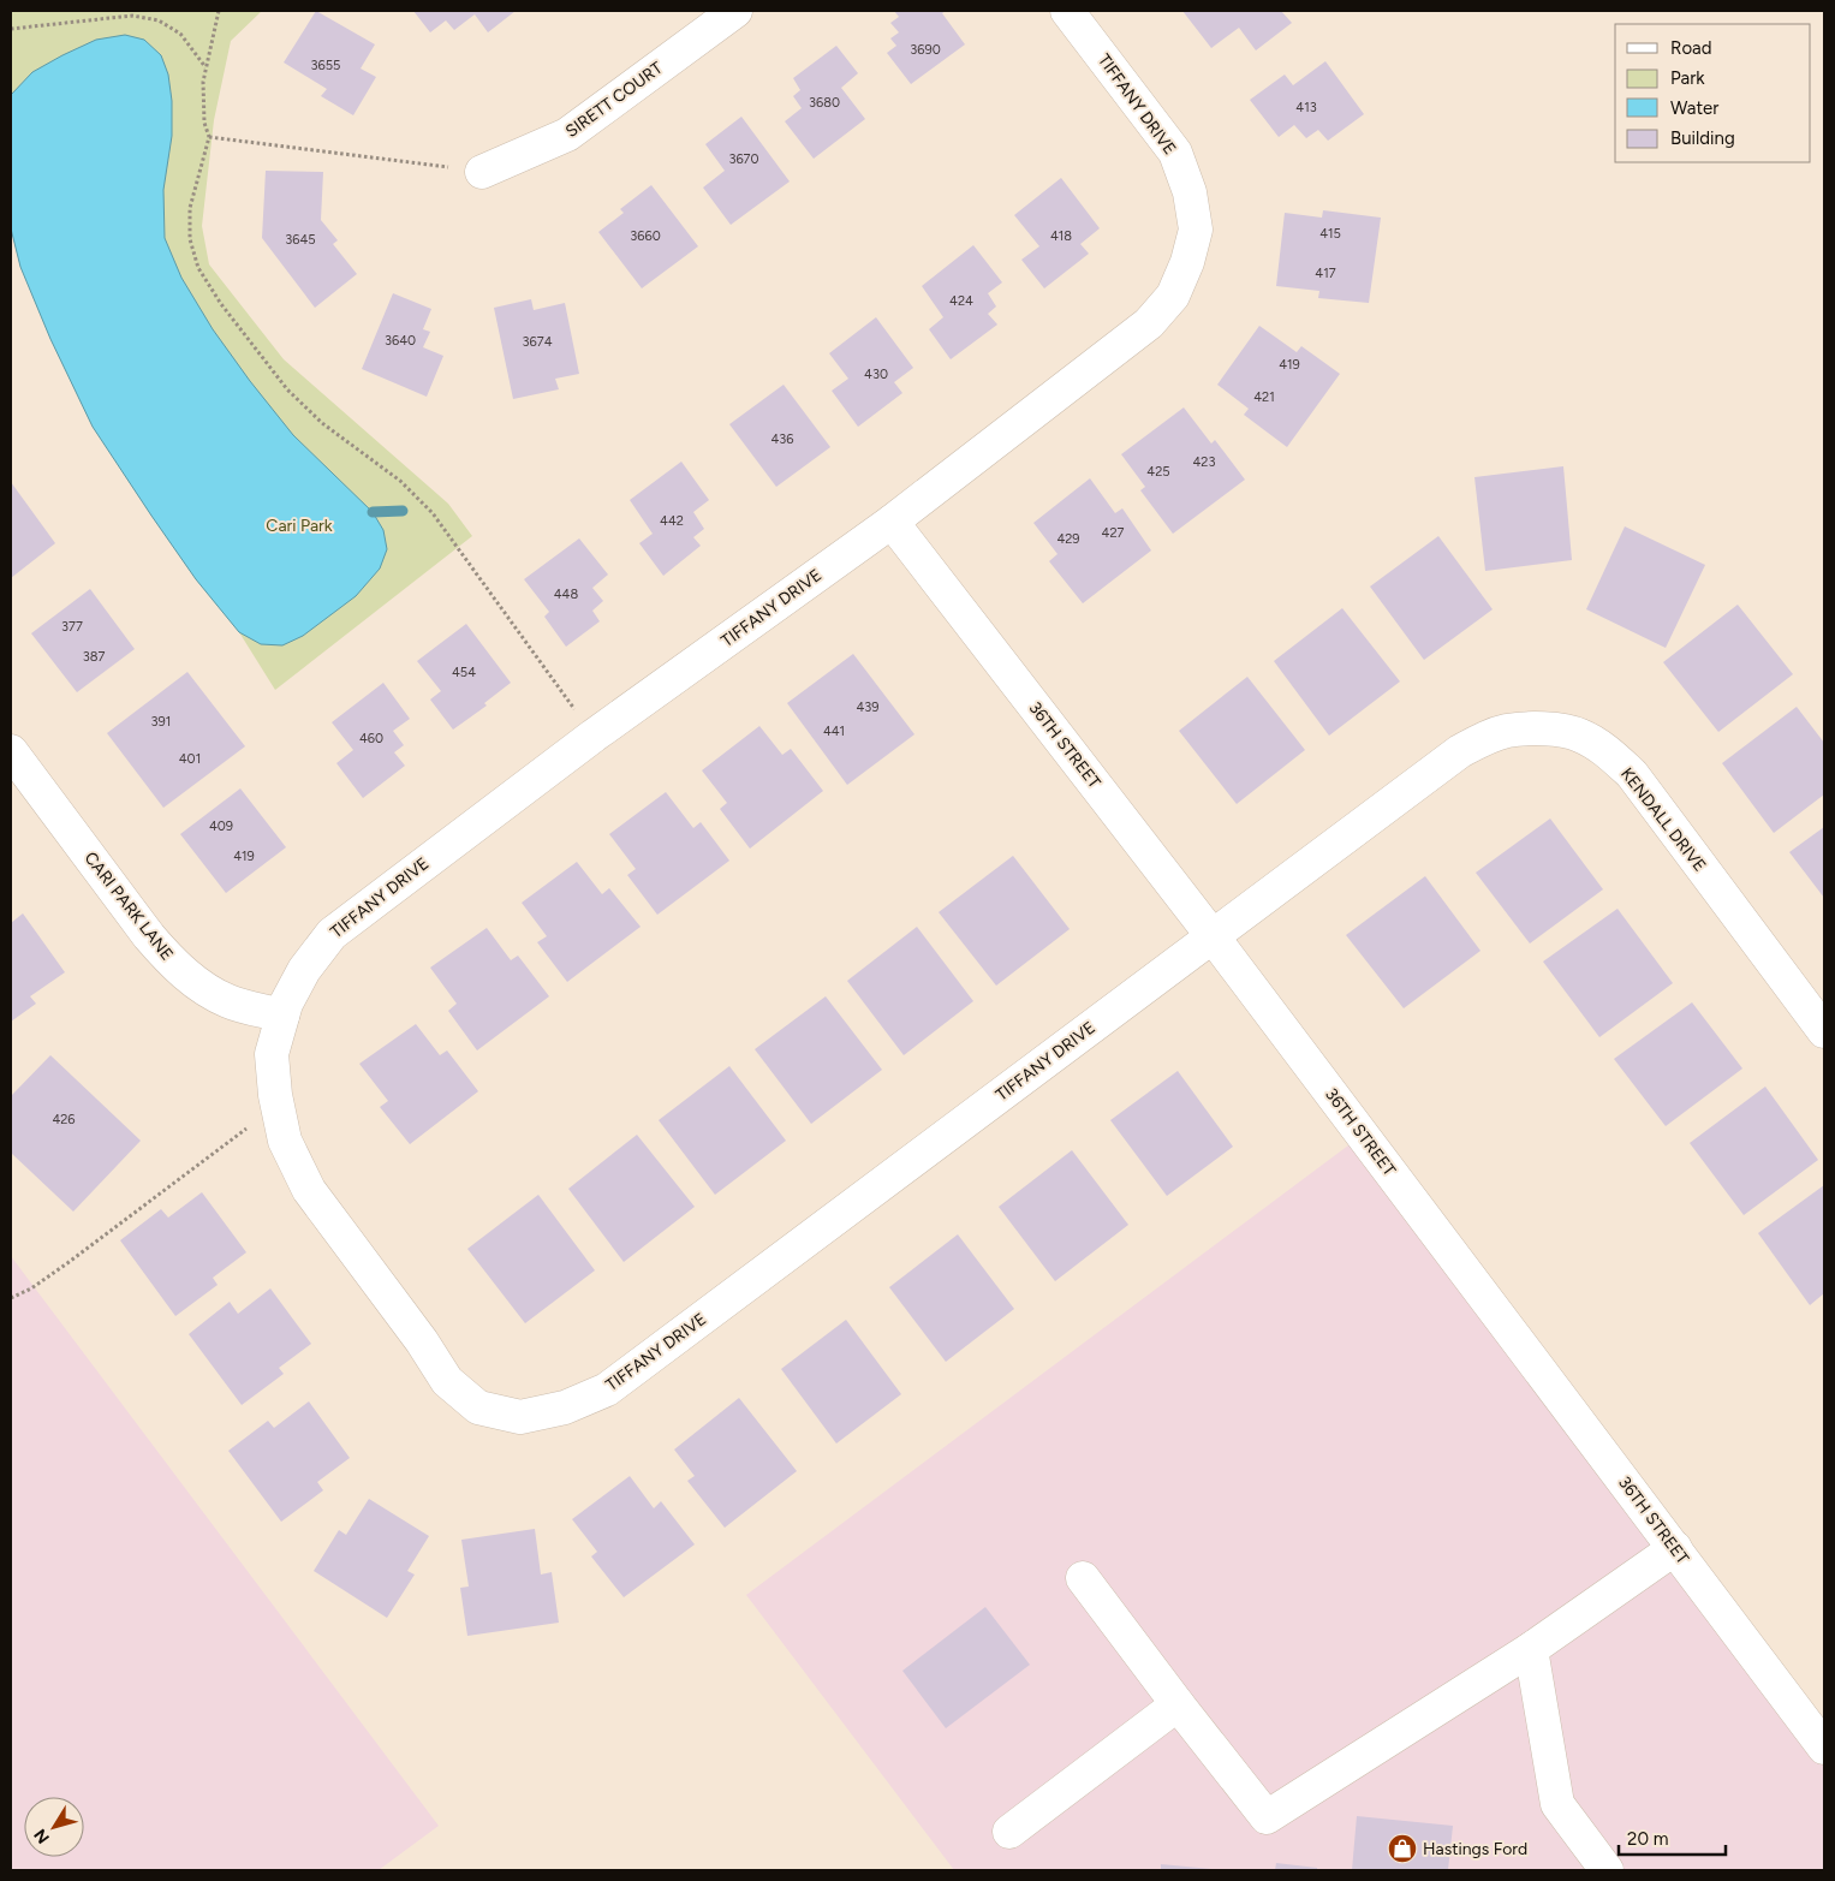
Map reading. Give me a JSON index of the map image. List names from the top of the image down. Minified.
{"streets":{"street":["SIRETT COURT","TIFFANY DRIVE","36TH STREET","KENDALL DRIVE","CARI PARK LANE"]},"crossings":[["TIFFANY DRIVE","36TH STREET"],["TIFFANY DRIVE","KENDALL DRIVE"],["TIFFANY DRIVE","CARI PARK LANE"],["36TH STREET","KENDALL DRIVE"]],"parks":["Cari Park"],"places":{"shop":["Hastings Ford"]},"house_numbers":["3690","3655","3680","413","3670","415","3660","418","3645","417","424","3640","3674","419","430","421","436","423","425","442","427","429","448","377","387","454","439","391","441","460","401","409","419","426"],"legend":["Road","Park","Water","Building"],"scale_bar":"20 m","north":"bottom left"}
